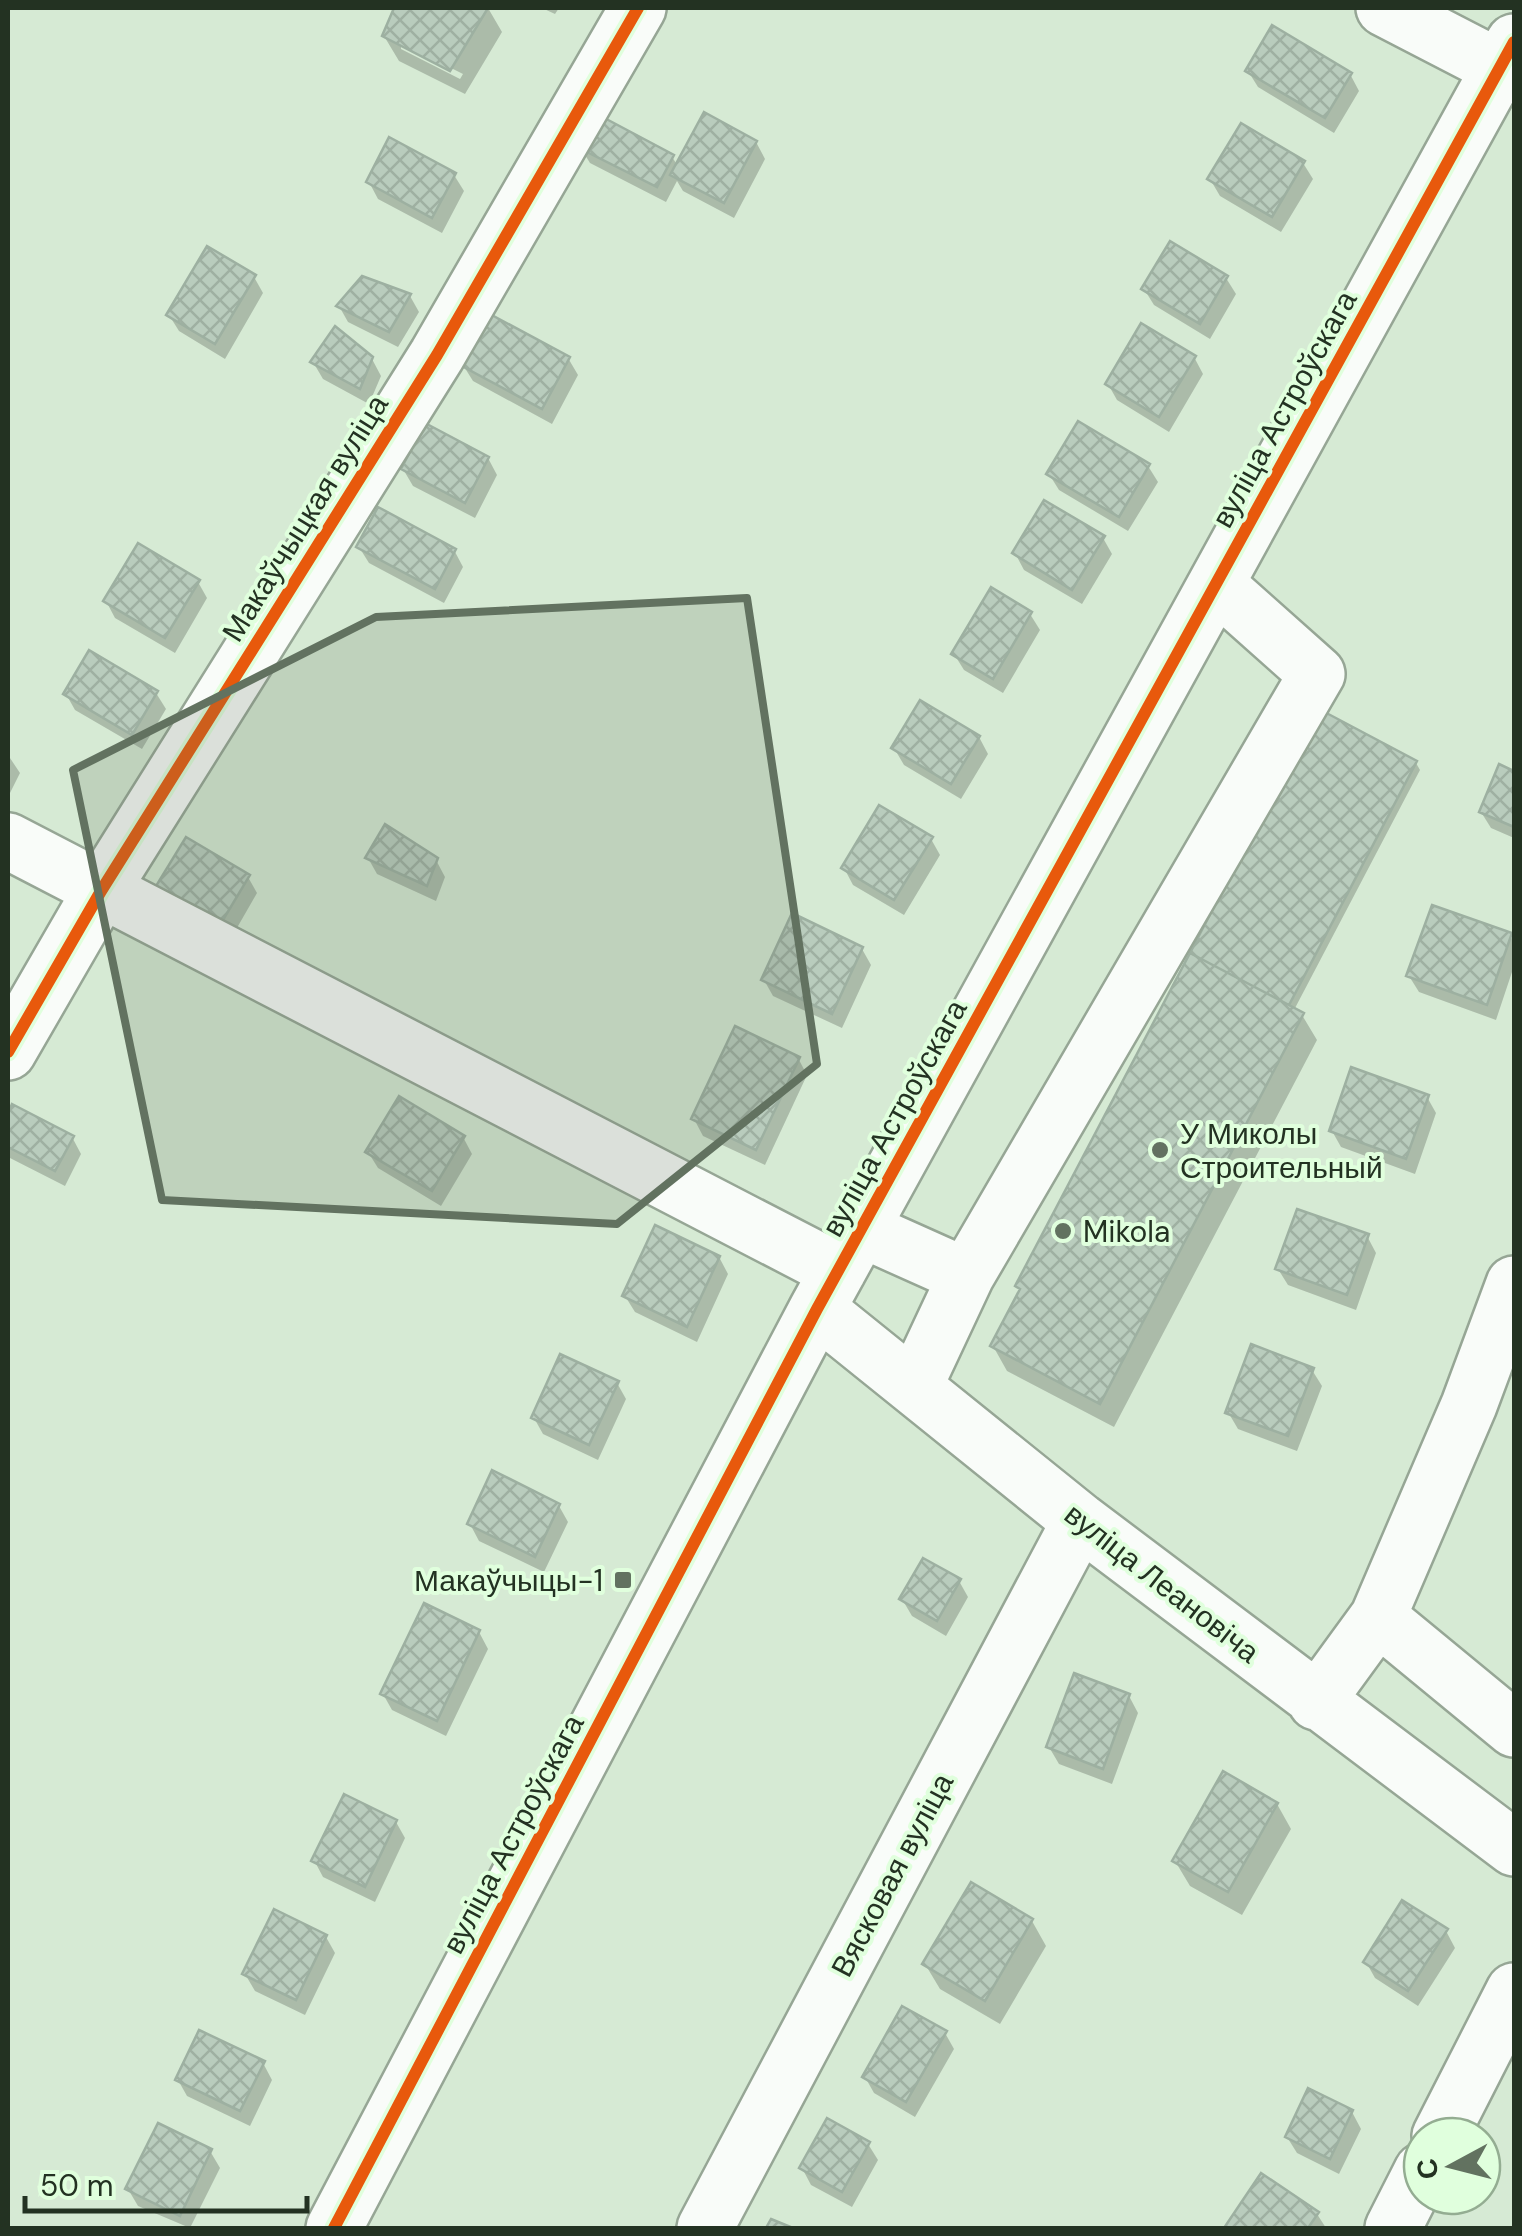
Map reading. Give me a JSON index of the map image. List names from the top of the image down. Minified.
{"streets":{"street":["вуліца Астроўскага","Макаўчыцкая вуліца","вуліца Леановіча","Вясковая вуліца"]},"crossings":[["вуліца Астроўскага","вуліца Леановіча"],["вуліца Леановіча","Вясковая вуліца"]],"places":{"other":["У Миколы Строительный","Mikola"],"transit":["Макаўчыцы-1"]},"scale_bar":"50 m","north":"left"}
